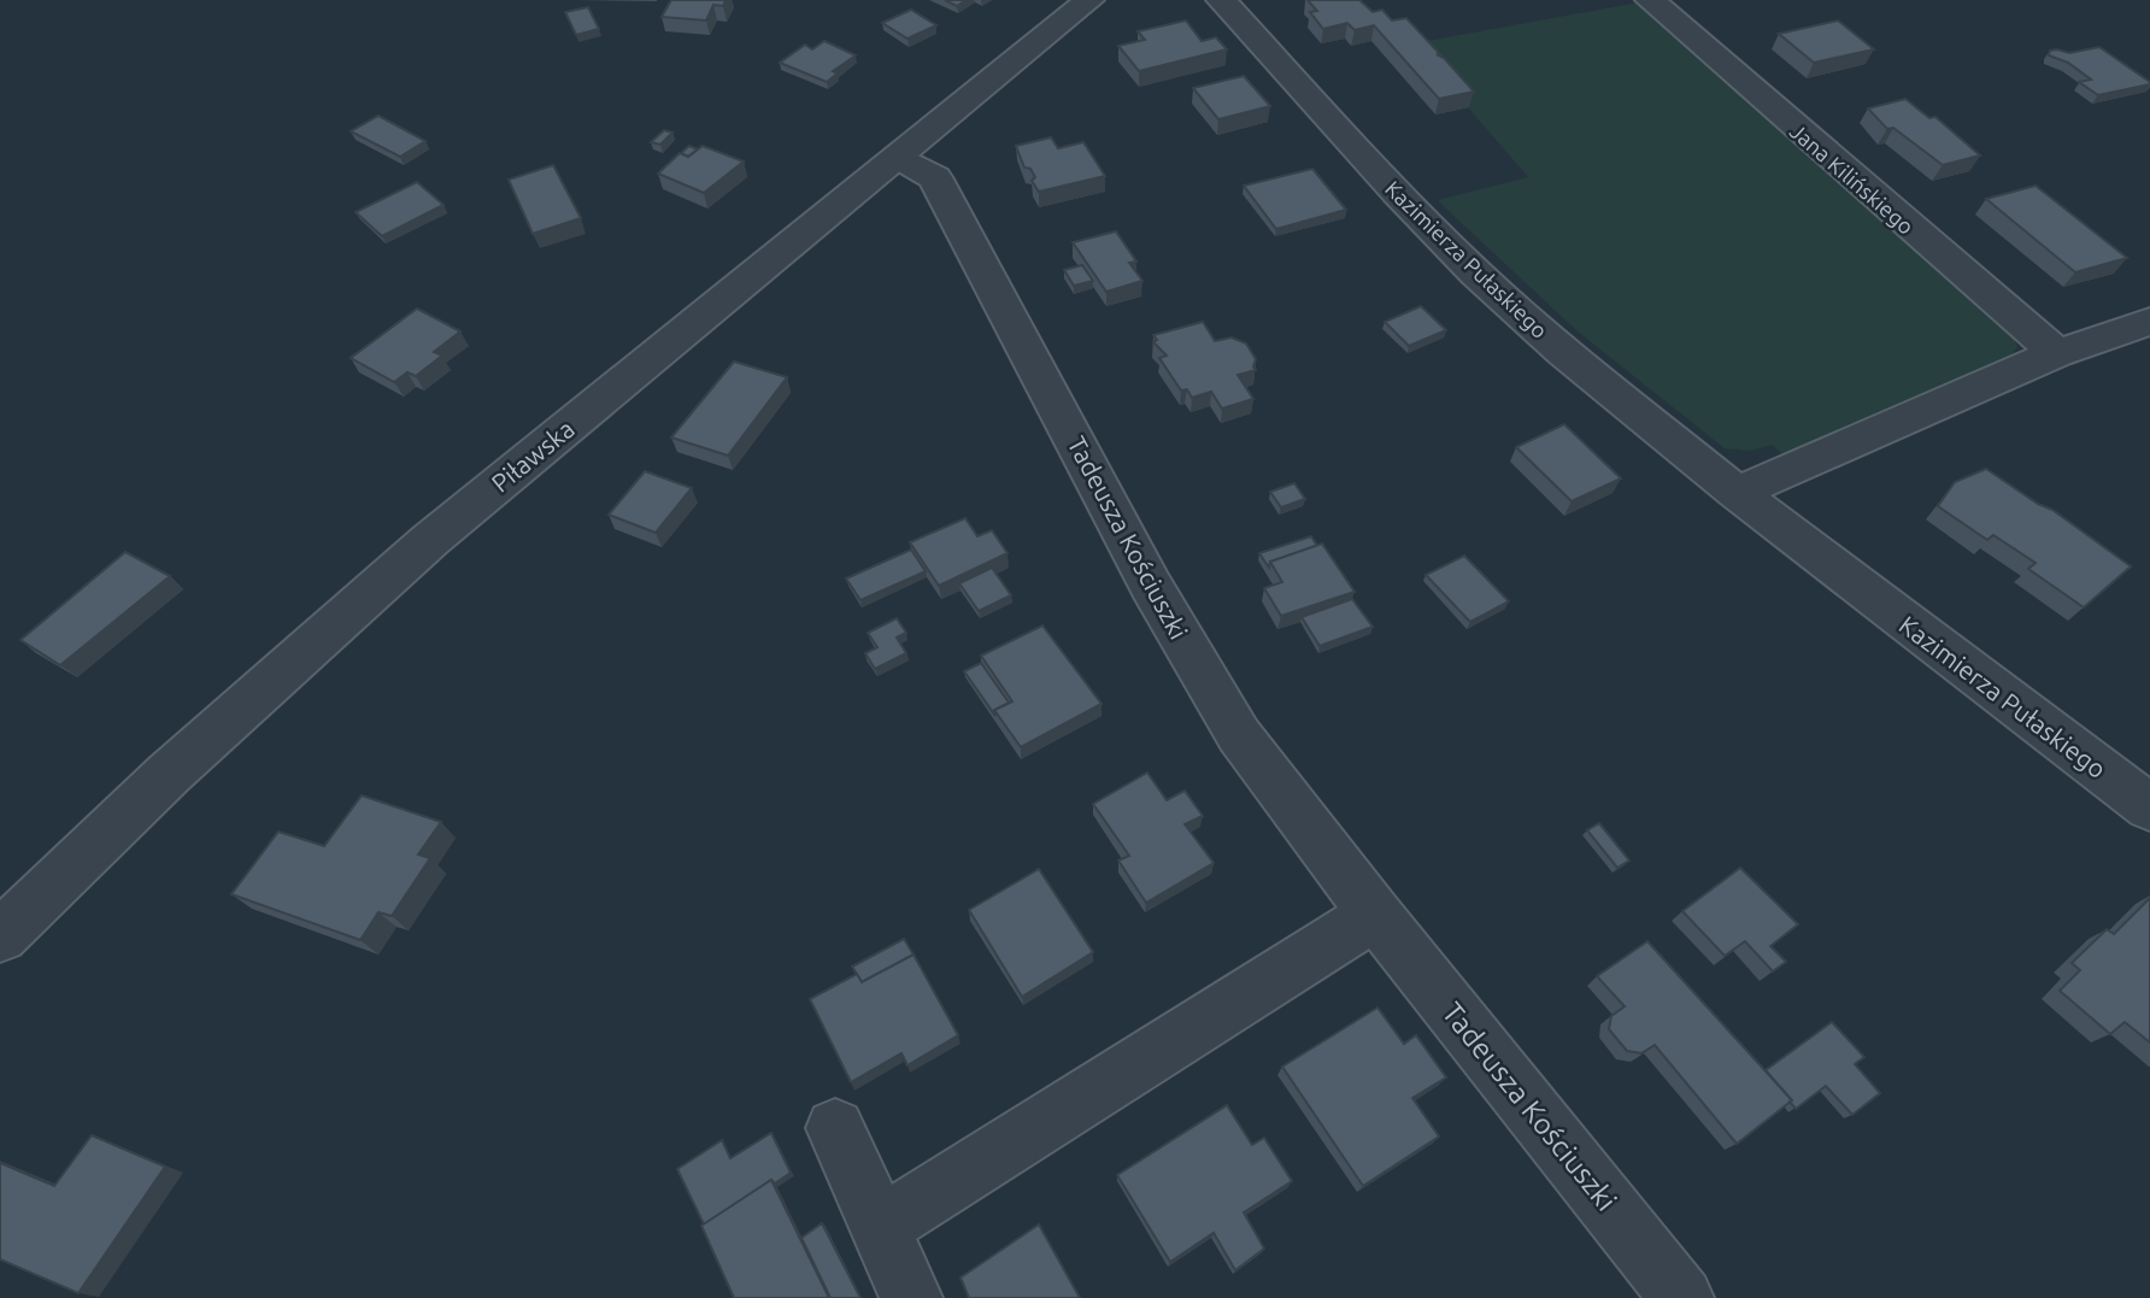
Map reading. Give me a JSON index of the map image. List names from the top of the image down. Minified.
{"streets":{"street":["Jana Kilińskiego","Kazimierza Pułaskiego","Piławska","Tadeusza Kościuszki"]},"crossings":[["Piławska","Tadeusza Kościuszki"]]}
